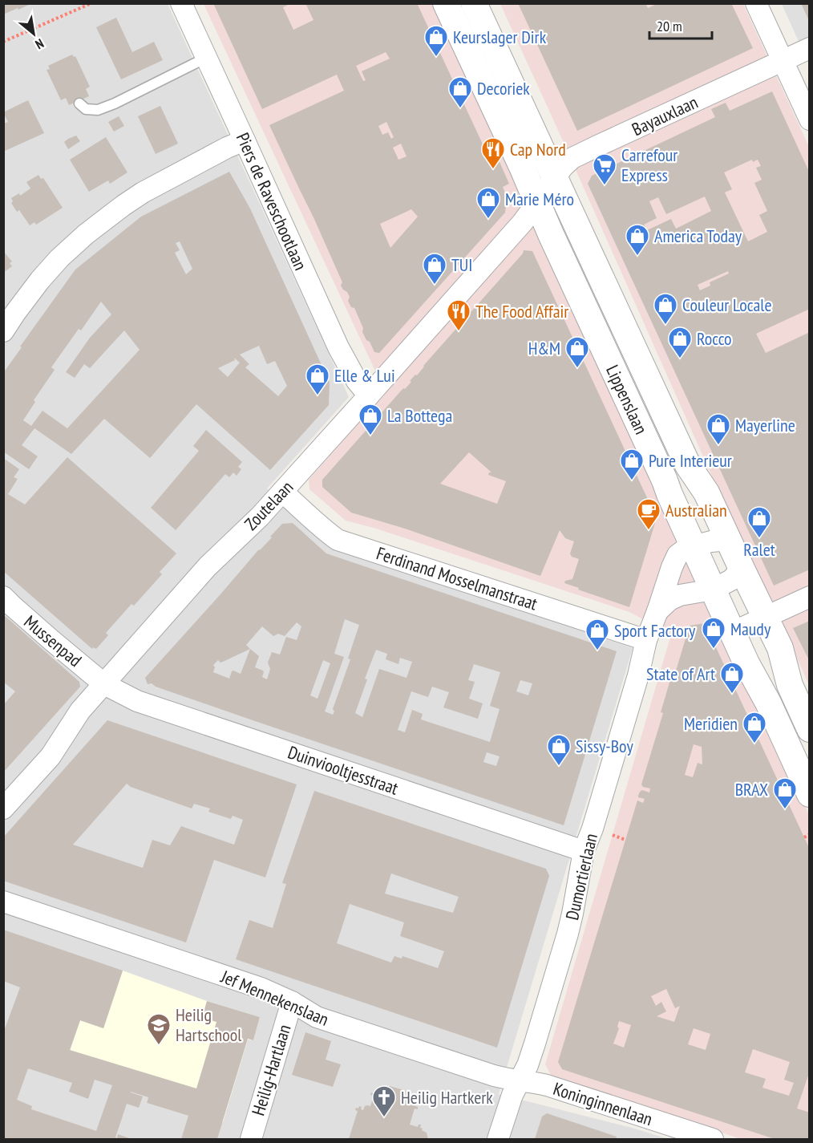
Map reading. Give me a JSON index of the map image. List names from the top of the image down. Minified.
{"streets":{"street":["Bayauxlaan","Piers de Raveschootlaan","Lippenslaan","Zoutelaan","Ferdinand Mosselmanstraat","Mussenpad","Duinviooltjesstraat","Dumortierlaan","Jef Mennekenslaan","Heilig-Hartlaan","Koninginnenlaan"]},"crossings":[["Bayauxlaan","Lippenslaan"],["Bayauxlaan","Zoutelaan"],["Piers de Raveschootlaan","Zoutelaan"],["Lippenslaan","Zoutelaan"],["Lippenslaan","Dumortierlaan"],["Zoutelaan","Ferdinand Mosselmanstraat"],["Zoutelaan","Mussenpad"],["Zoutelaan","Duinviooltjesstraat"],["Ferdinand Mosselmanstraat","Dumortierlaan"],["Mussenpad","Duinviooltjesstraat"],["Duinviooltjesstraat","Dumortierlaan"],["Dumortierlaan","Jef Mennekenslaan"],["Dumortierlaan","Koninginnenlaan"],["Jef Mennekenslaan","Heilig-Hartlaan"],["Jef Mennekenslaan","Koninginnenlaan"]],"places":{"shop":["Keurslager Dirk","Decoriek","Marie Méro","America Today","TUI","Couleur Locale","Rocco","H&M","Elle & Lui","La Bottega","Mayerline","Pure Interieur","Ralet","Maudy","Sport Factory","State of Art","Meridien","Sissy-Boy","BRAX"],"restaurant":["Cap Nord","The Food Affair"],"supermarket":["Carrefour Express"],"cafe":["Australian"],"school or university":["Heilig Hartschool"],"church":["Heilig Hartkerk"]},"scale_bar":"20 m","north":"bottom right"}
